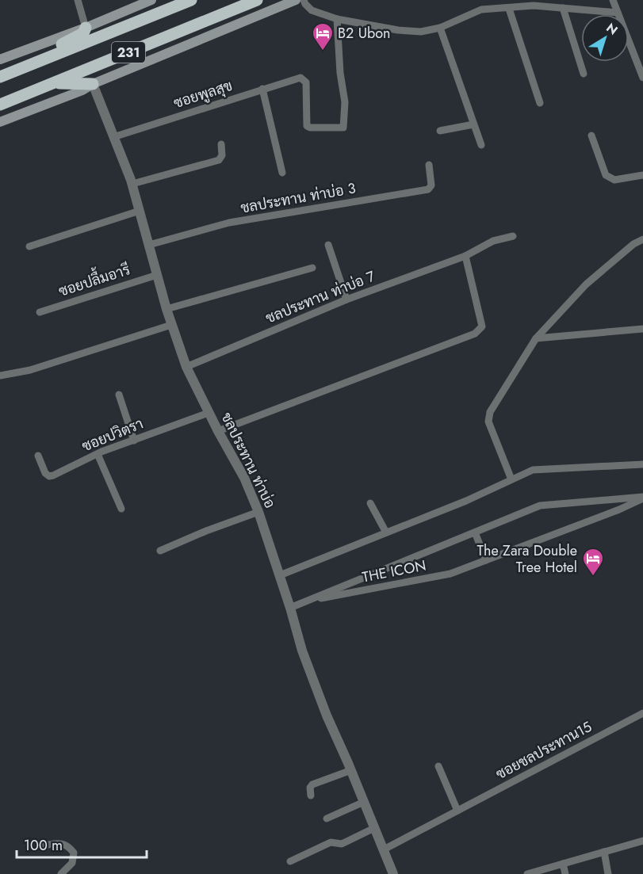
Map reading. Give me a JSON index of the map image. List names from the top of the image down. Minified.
{"streets":{"highway":["231"],"street":["ซอยพูลสุข","ชลประทาน ท่าบ่อ 3","ซอยปลื้มอารี","ชลประทาน ท่าบ่อ 7","ซอยปวิตรา","ชลประทาน ท่าบ่อ","THE ICON","ซอยชลประทาน15"]},"crossings":[["ซอยพูลสุข","ชลประทาน ท่าบ่อ"],["ชลประทาน ท่าบ่อ 3","ชลประทาน ท่าบ่อ"],["ซอยปลื้มอารี","ชลประทาน ท่าบ่อ"],["ชลประทาน ท่าบ่อ 7","ชลประทาน ท่าบ่อ"],["ซอยปวิตรา","ชลประทาน ท่าบ่อ"],["ชลประทาน ท่าบ่อ","THE ICON"],["ชลประทาน ท่าบ่อ","ซอยชลประทาน15"]],"places":{"hotel":["B2 Ubon","The Zara Double Tree Hotel"]},"scale_bar":"100 m","north":"top right"}
